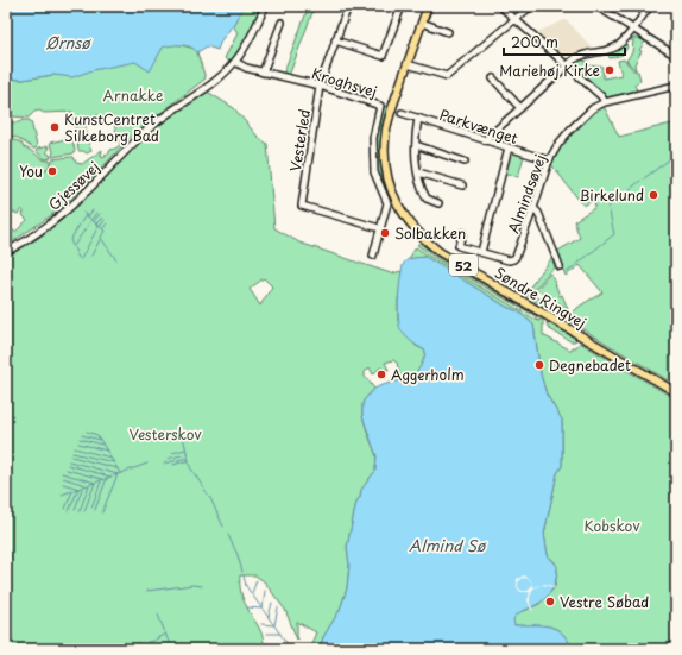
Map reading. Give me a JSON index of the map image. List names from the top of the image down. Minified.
{"streets":{"main road":["52","Søndre Ringvej"],"street":["Kroghsvej","Parkvænget","Vesterled","Gjessøvej","Almindsøvej"]},"crossings":[["Kroghsvej","Vesterled"],["Kroghsvej","Gjessøvej"],["Parkvænget","Almindsøvej"]],"water":["Ørnsø","Almind Sø"],"parks":["Arnakke","Vesterskov","Kobskov"],"places":["Mariehøj Kirke","KunstCentret Silkeborg Bad","You","Birkelund","Solbakken","Degnebadet","Aggerholm","Vestre Søbad"],"scale_bar":"200 m"}
